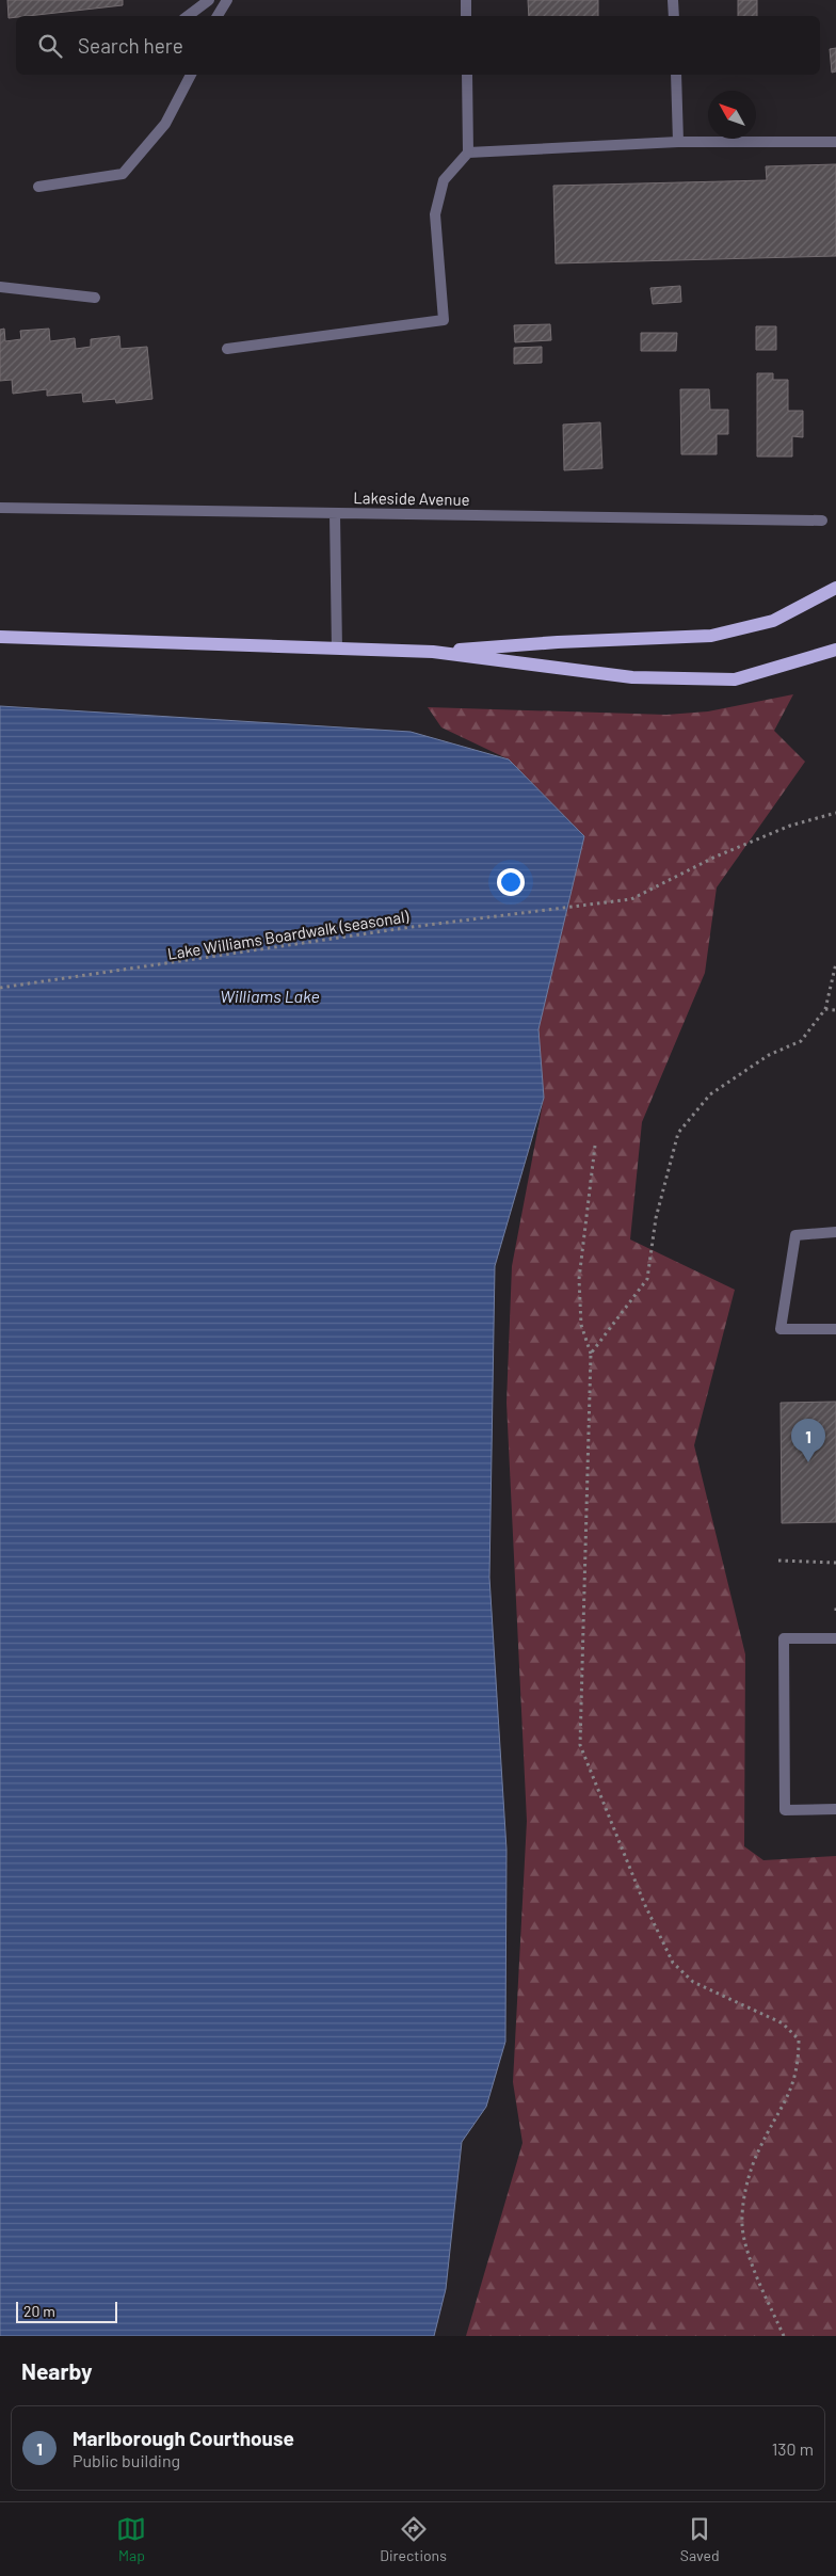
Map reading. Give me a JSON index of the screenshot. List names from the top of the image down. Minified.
{"streets":{"street":["Lakeside Avenue"],"path":["Lake Williams Boardwalk (seasonal)"]},"water":["Williams Lake"],"scale_bar":"20 m","north":"top left","page":{"search":"Search here","pins":"1","scale":"20 m","heading":"Nearby","list":[{"mark":"1","name":"Marlborough Courthouse","note":"Public building","value":"130 m"}],"nav":["Map","Directions","Saved"]}}
